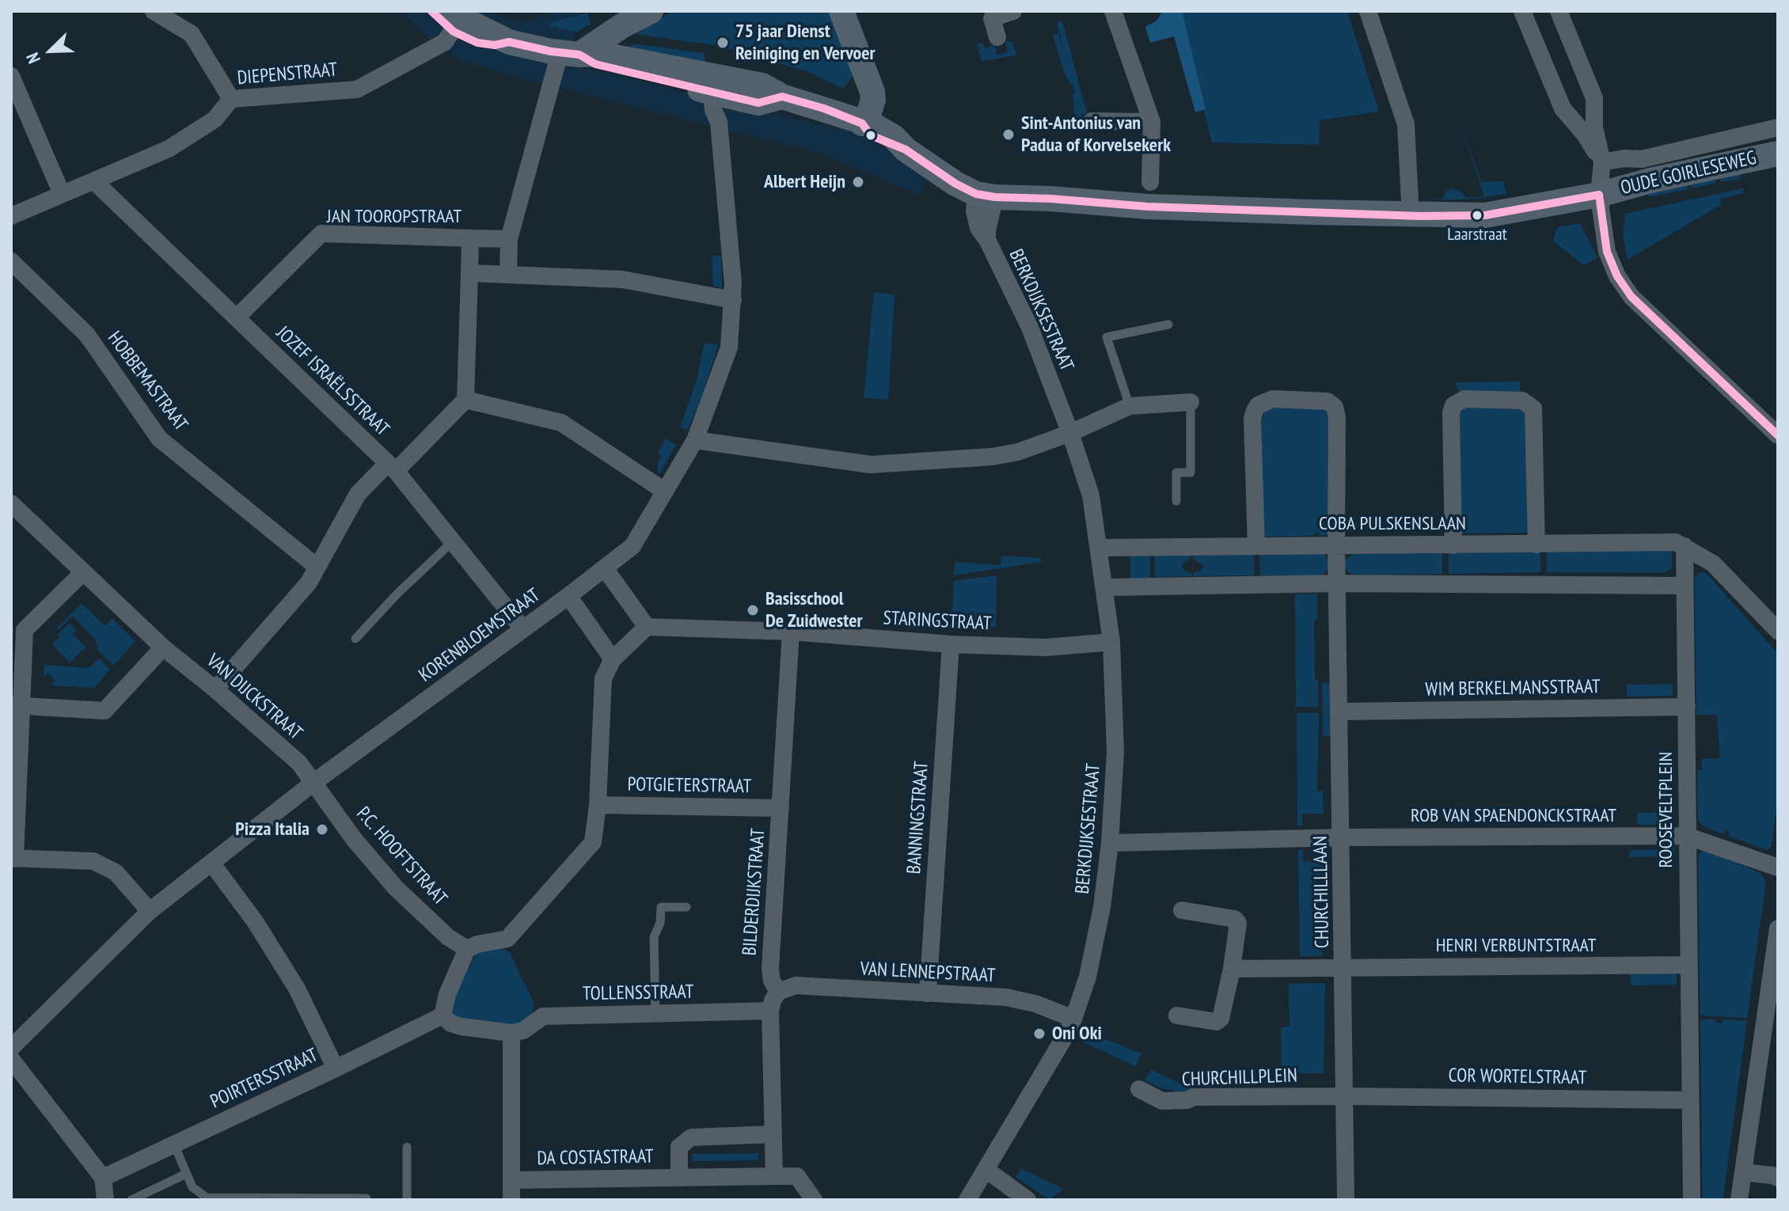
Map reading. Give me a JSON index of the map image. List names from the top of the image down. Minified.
{"streets":{"street":["DIEPENSTRAAT","OUDE GOIRLESEWEG","JAN TOOROPSTRAAT","BERKDIJKSESTRAAT","HOBBEMASTRAAT","JOZEF ISRAËLSSTRAAT","COBA PULSKENSLAAN","STARINGSTRAAT","KORENBLOEMSTRAAT","WIM BERKELMANSSTRAAT","VAN DIJCKSTRAAT","POTGIETERSTRAAT","ROOSEVELTPLEIN","ROB VAN SPAENDONCKSTRAAT","BANNINGSTRAAT","P.C. HOOFTSTRAAT","BILDERDIJKSTRAAT","CHURCHILLLAAN","HENRI VERBUNTSTRAAT","VAN LENNEPSTRAAT","TOLLENSSTRAAT","COR WORTELSTRAAT","CHURCHILLPLEIN","POIRTERSSTRAAT","DA COSTASTRAAT"]},"crossings":[["DIEPENSTRAAT","JOZEF ISRAËLSSTRAAT"],["JAN TOOROPSTRAAT","JOZEF ISRAËLSSTRAAT"],["BERKDIJKSESTRAAT","COBA PULSKENSLAAN"],["BERKDIJKSESTRAAT","STARINGSTRAAT"],["BERKDIJKSESTRAAT","ROB VAN SPAENDONCKSTRAAT"],["BERKDIJKSESTRAAT","VAN LENNEPSTRAAT"],["JOZEF ISRAËLSSTRAAT","KORENBLOEMSTRAAT"],["COBA PULSKENSLAAN","ROOSEVELTPLEIN"],["COBA PULSKENSLAAN","CHURCHILLLAAN"],["STARINGSTRAAT","BANNINGSTRAAT"],["STARINGSTRAAT","BILDERDIJKSTRAAT"],["KORENBLOEMSTRAAT","VAN DIJCKSTRAAT"],["KORENBLOEMSTRAAT","P.C. HOOFTSTRAAT"],["WIM BERKELMANSSTRAAT","ROOSEVELTPLEIN"],["WIM BERKELMANSSTRAAT","CHURCHILLLAAN"],["VAN DIJCKSTRAAT","P.C. HOOFTSTRAAT"],["POTGIETERSTRAAT","BILDERDIJKSTRAAT"],["ROOSEVELTPLEIN","ROB VAN SPAENDONCKSTRAAT"],["ROOSEVELTPLEIN","HENRI VERBUNTSTRAAT"],["ROOSEVELTPLEIN","COR WORTELSTRAAT"],["ROB VAN SPAENDONCKSTRAAT","CHURCHILLLAAN"],["BANNINGSTRAAT","VAN LENNEPSTRAAT"],["BILDERDIJKSTRAAT","VAN LENNEPSTRAAT"],["CHURCHILLLAAN","HENRI VERBUNTSTRAAT"],["CHURCHILLLAAN","COR WORTELSTRAAT"],["CHURCHILLLAAN","CHURCHILLPLEIN"],["COR WORTELSTRAAT","CHURCHILLPLEIN"]],"places":["75 jaar Dienst Reiniging en Vervoer","Sint-Antonius van Padua of Korvelsekerk","Albert Heijn","Laarstraat","Basisschool De Zuidwester","Pizza Italia","Oni Oki"],"north":"bottom left"}
